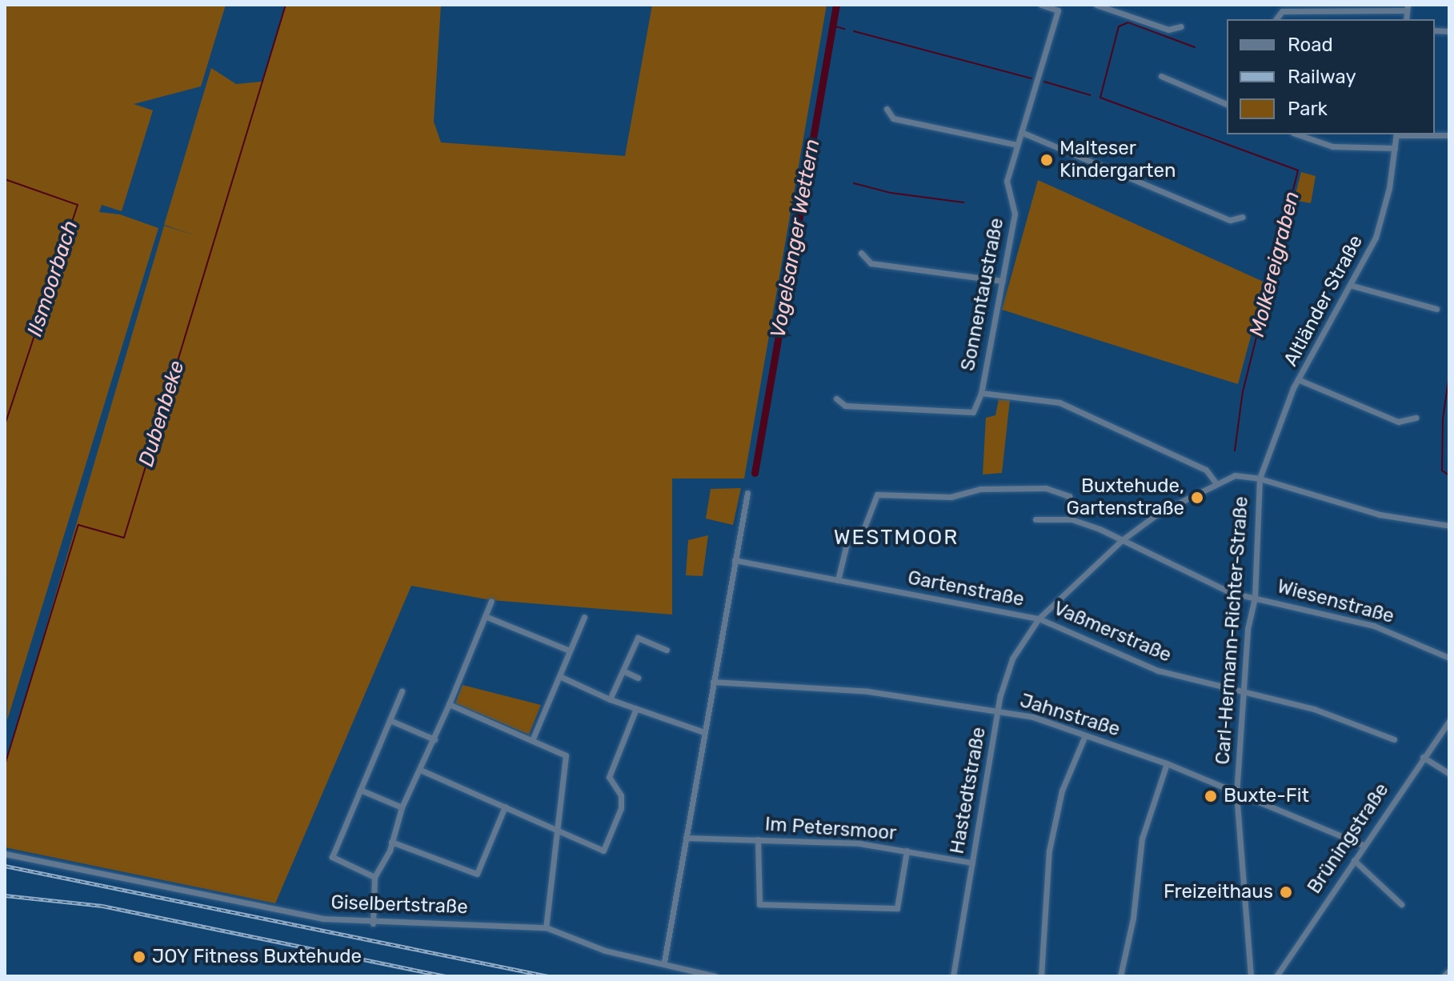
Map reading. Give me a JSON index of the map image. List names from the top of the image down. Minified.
{"streets":{"street":["Sonnentaustraße","Altländer Straße","Gartenstraße","Wiesenstraße","Carl-Hermann-Richter-Straße","Vaßmerstraße","Jahnstraße","Hastedtstraße","Im Petersmoor","Brüningstraße","Giselbertstraße"]},"crossings":[["Sonnentaustraße","Gartenstraße"],["Altländer Straße","Gartenstraße"],["Altländer Straße","Carl-Hermann-Richter-Straße"],["Gartenstraße","Wiesenstraße"],["Gartenstraße","Carl-Hermann-Richter-Straße"],["Gartenstraße","Vaßmerstraße"],["Gartenstraße","Hastedtstraße"],["Wiesenstraße","Carl-Hermann-Richter-Straße"],["Carl-Hermann-Richter-Straße","Vaßmerstraße"],["Carl-Hermann-Richter-Straße","Jahnstraße"],["Vaßmerstraße","Hastedtstraße"],["Jahnstraße","Hastedtstraße"],["Jahnstraße","Brüningstraße"],["Hastedtstraße","Im Petersmoor"]],"districts":["WESTMOOR"],"water":["Vogelsanger Wettern","Molkereigraben","Ilsmoorbach","Dubenbeke"],"places":["Malteser Kindergarten","Buxtehude, Gartenstraße","Buxte-Fit","Freizeithaus","JOY Fitness Buxtehude"],"legend":["Road","Railway","Park"]}
